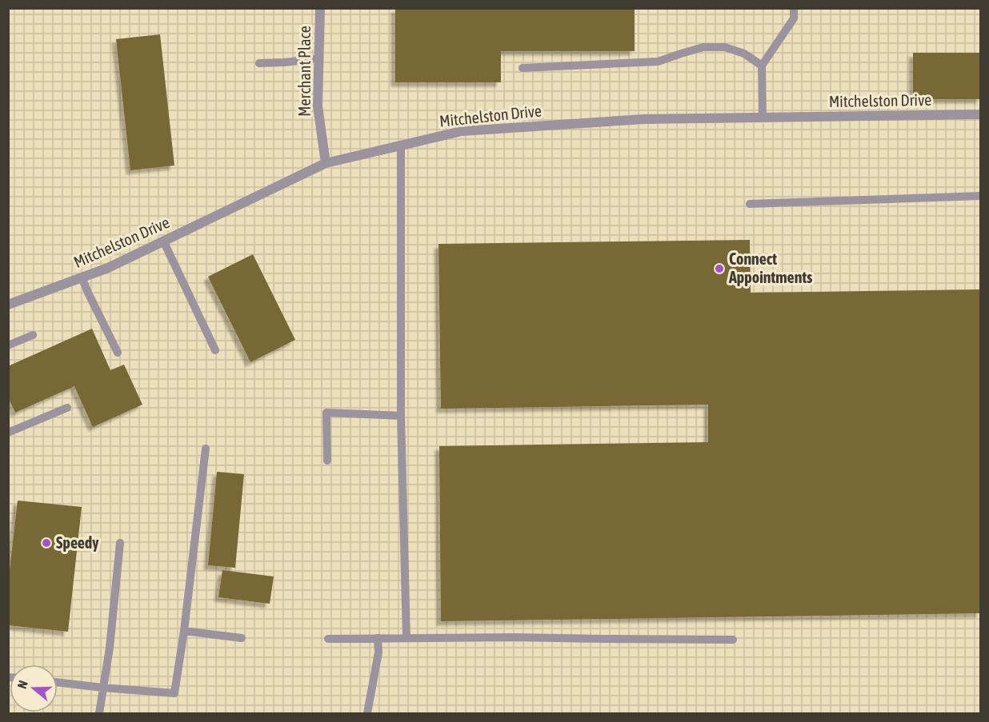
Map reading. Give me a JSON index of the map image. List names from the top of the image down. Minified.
{"streets":{"street":["Merchant Place","Mitchelston Drive"]},"crossings":[["Merchant Place","Mitchelston Drive"]],"places":["Connect Appointments","Speedy"],"north":"left"}
